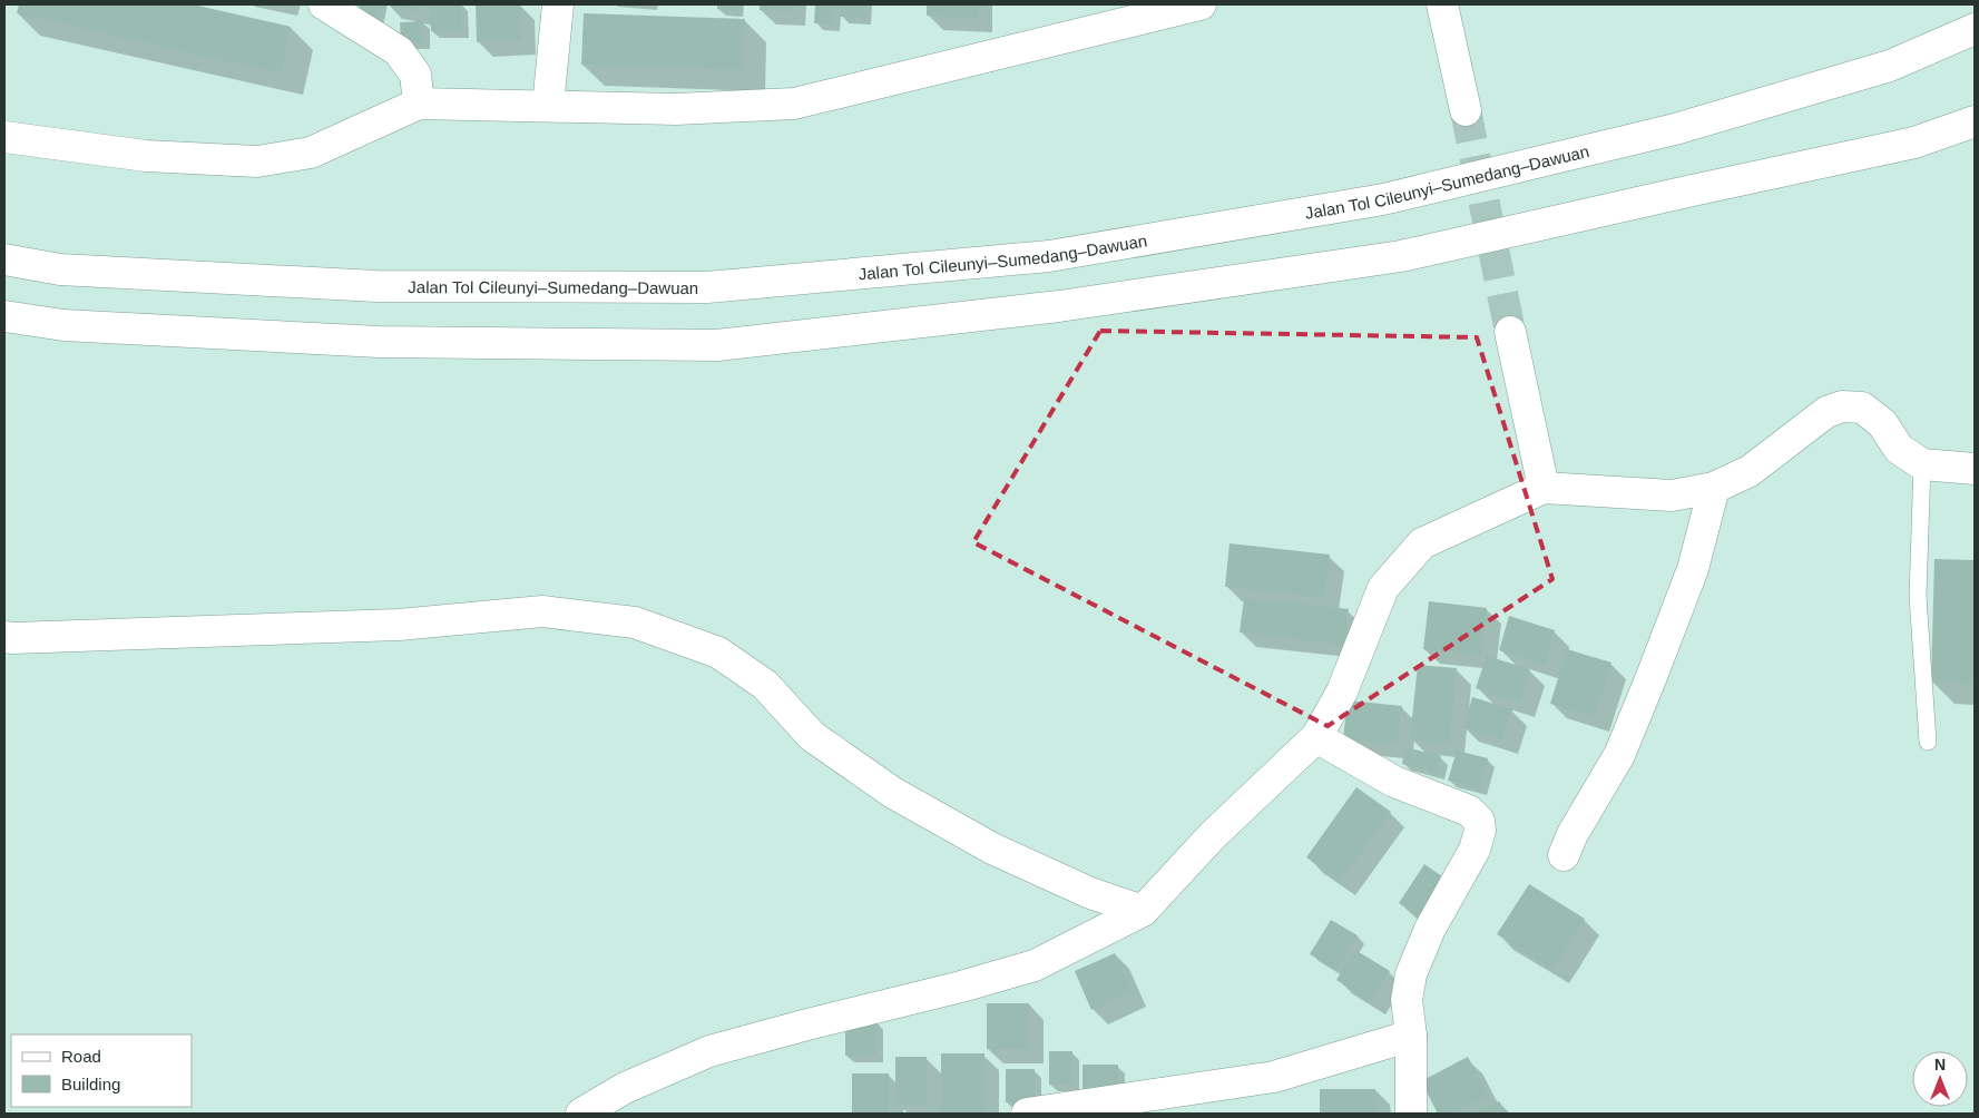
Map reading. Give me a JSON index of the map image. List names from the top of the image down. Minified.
{"streets":{"main road":["Jalan Tol Cileunyi–Sumedang–Dawuan"]},"legend":["Road","Building"],"north":"top"}
